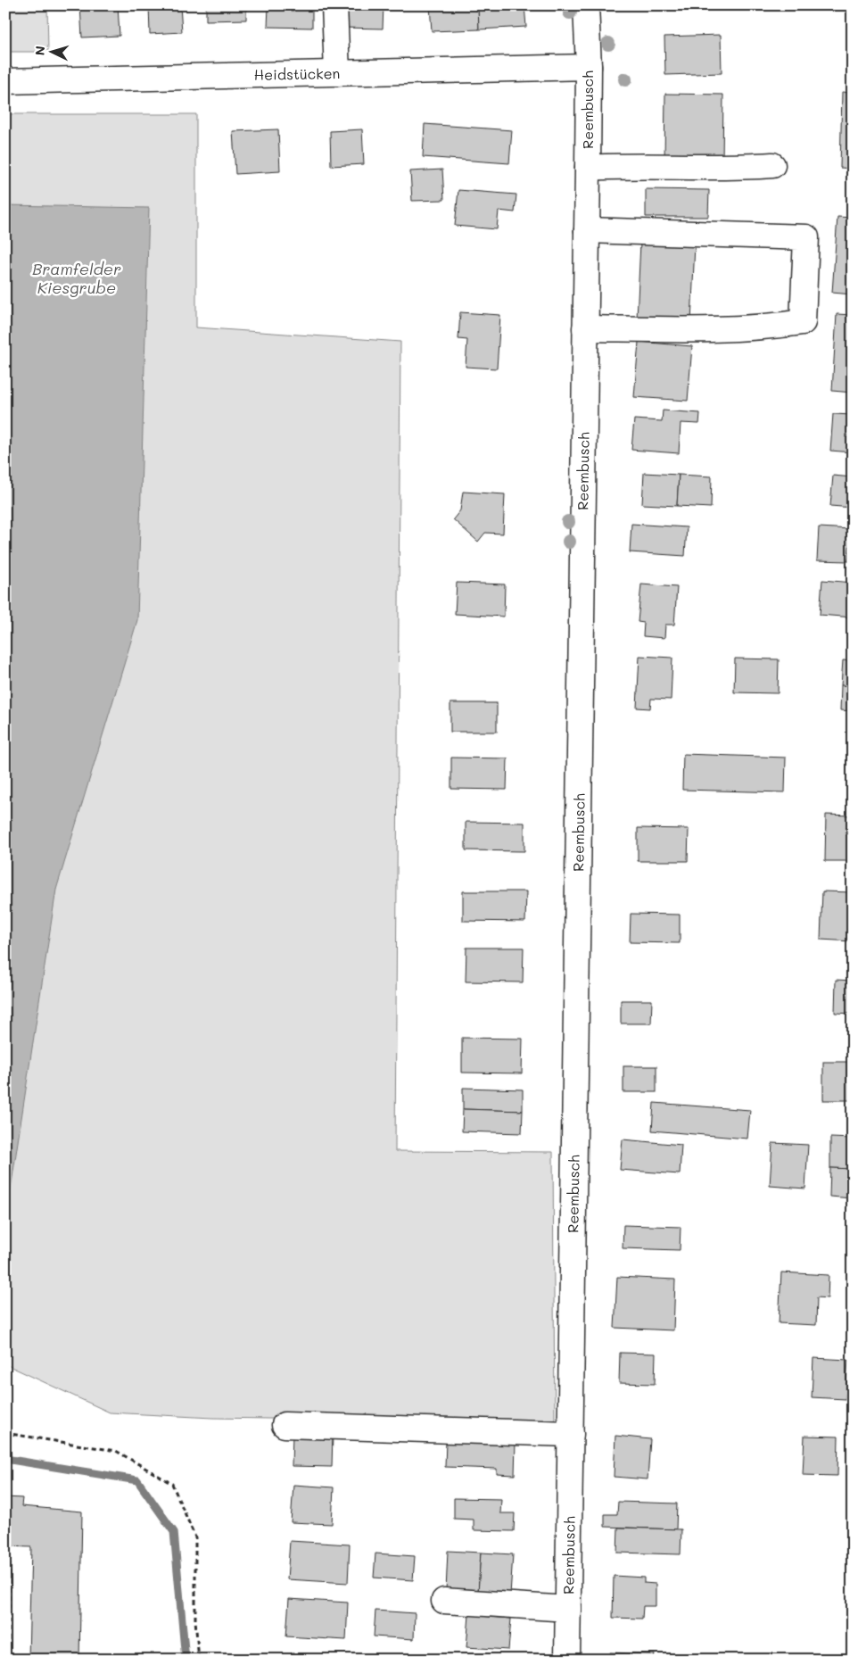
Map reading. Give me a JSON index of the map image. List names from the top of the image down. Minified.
{"streets":{"street":["Heidstücken","Reembusch"]},"crossings":[["Heidstücken","Reembusch"]],"water":["Bramfelder Kiesgrube"],"north":"left"}
